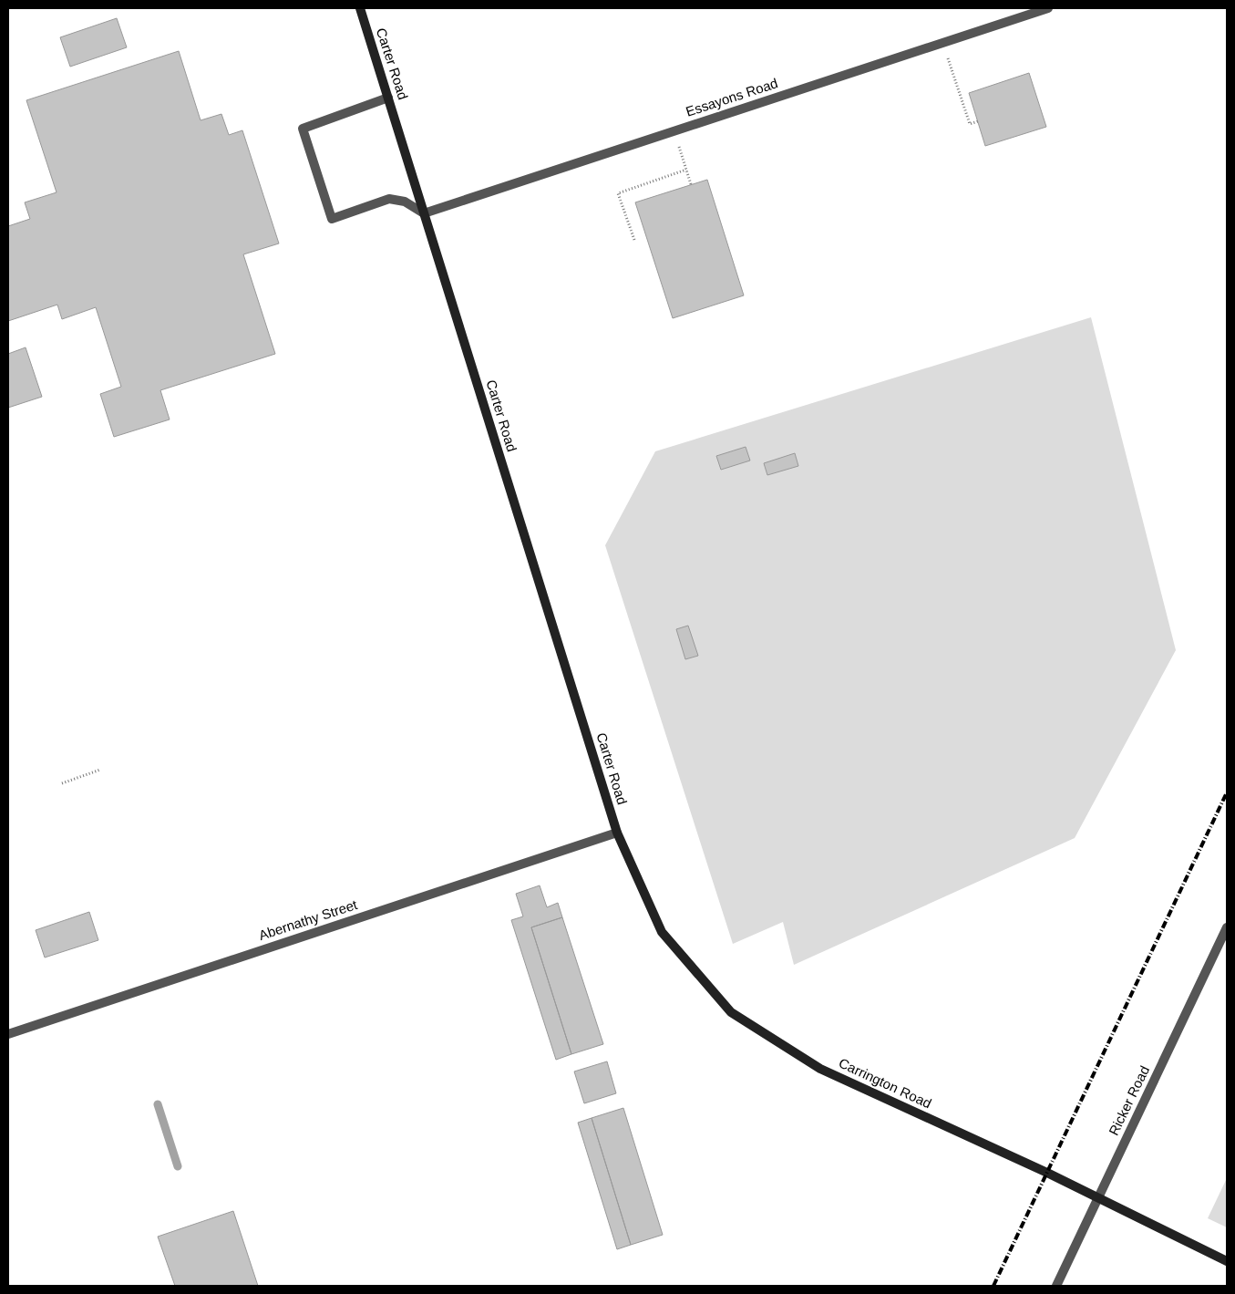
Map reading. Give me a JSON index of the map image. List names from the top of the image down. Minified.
{"streets":{"street":["Carter Road","Essayons Road","Abernathy Street","Carrington Road","Ricker Road"]},"crossings":[["Carter Road","Essayons Road"],["Carter Road","Abernathy Street"],["Carter Road","Carrington Road"],["Abernathy Street","Carrington Road"],["Carrington Road","Ricker Road"]]}
